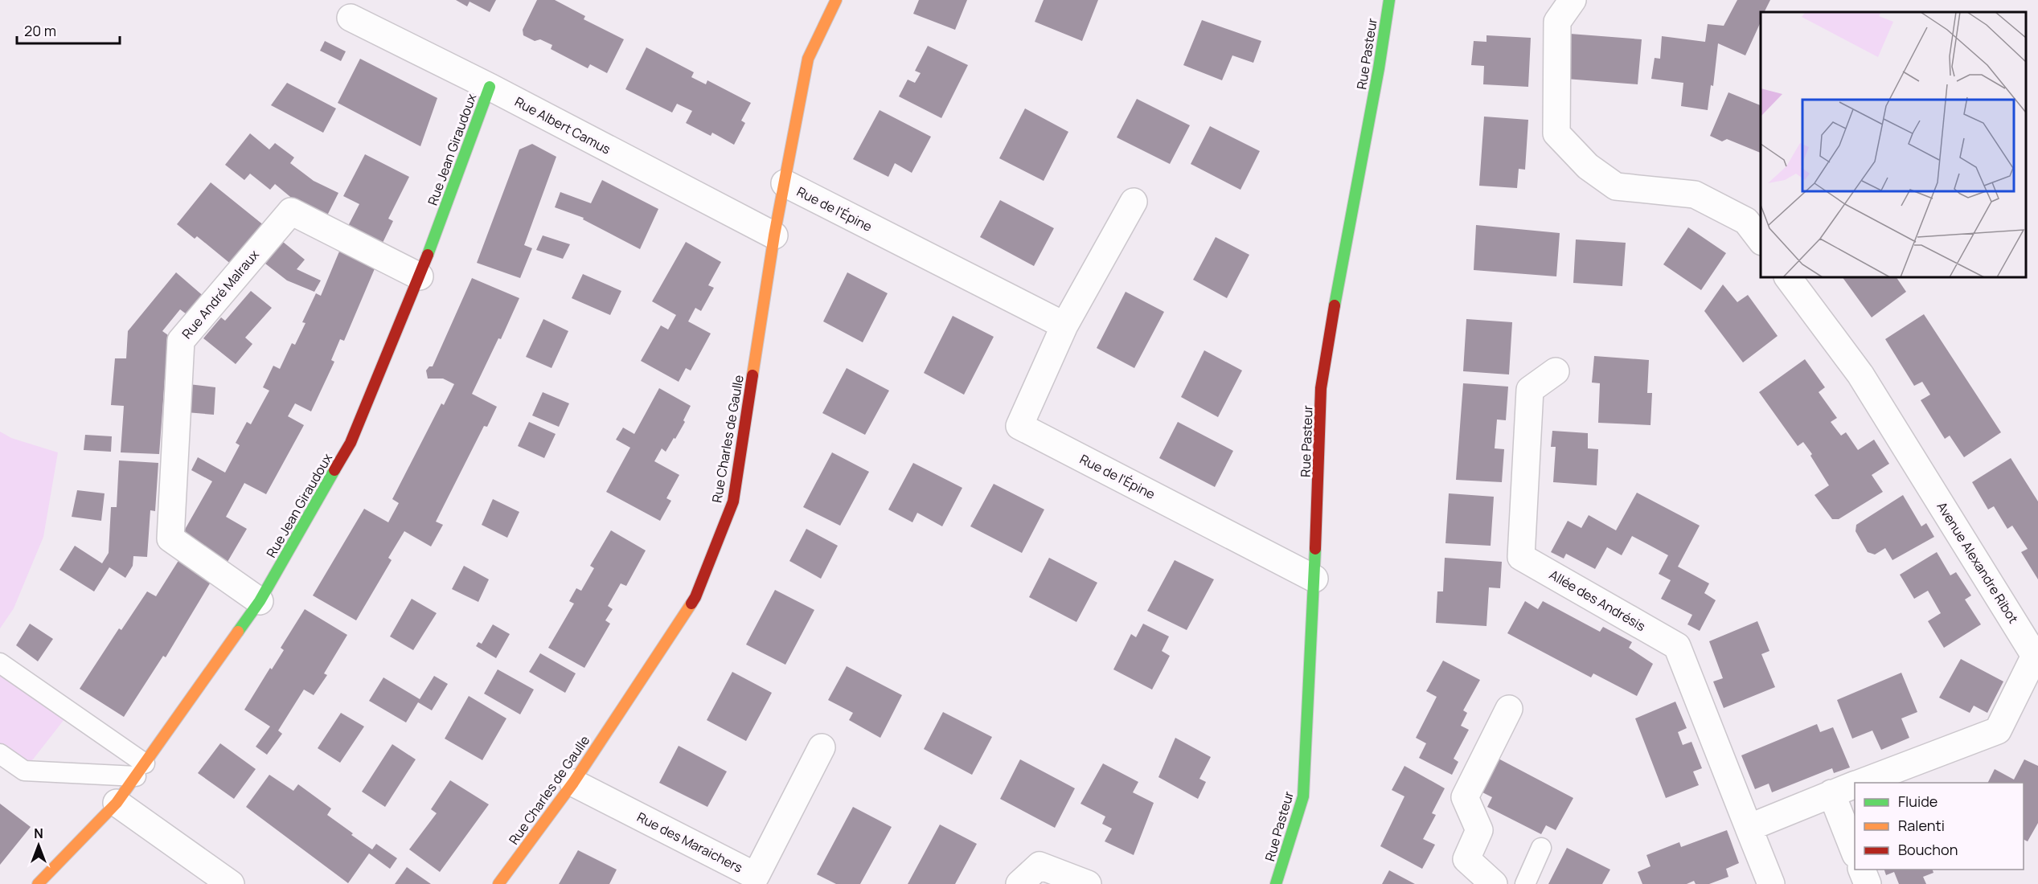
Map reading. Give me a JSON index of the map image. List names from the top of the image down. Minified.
{"streets":{"street":["Rue Pasteur","Rue Albert Camus","Rue Jean Giraudoux","Rue de l'Épine","Rue André Malraux","Rue Charles de Gaulle","Avenue Alexandre Ribot","Allée des Andrésis","Rue des Maraichers"]},"crossings":[["Rue Pasteur","Rue de l'Épine"],["Rue Albert Camus","Rue Jean Giraudoux"],["Rue Albert Camus","Rue Charles de Gaulle"],["Rue Jean Giraudoux","Rue André Malraux"],["Rue de l'Épine","Rue Charles de Gaulle"],["Rue Charles de Gaulle","Rue des Maraichers"],["Avenue Alexandre Ribot","Allée des Andrésis"]],"legend":["Fluide","Ralenti","Bouchon"],"scale_bar":"20 m","north":"top"}
